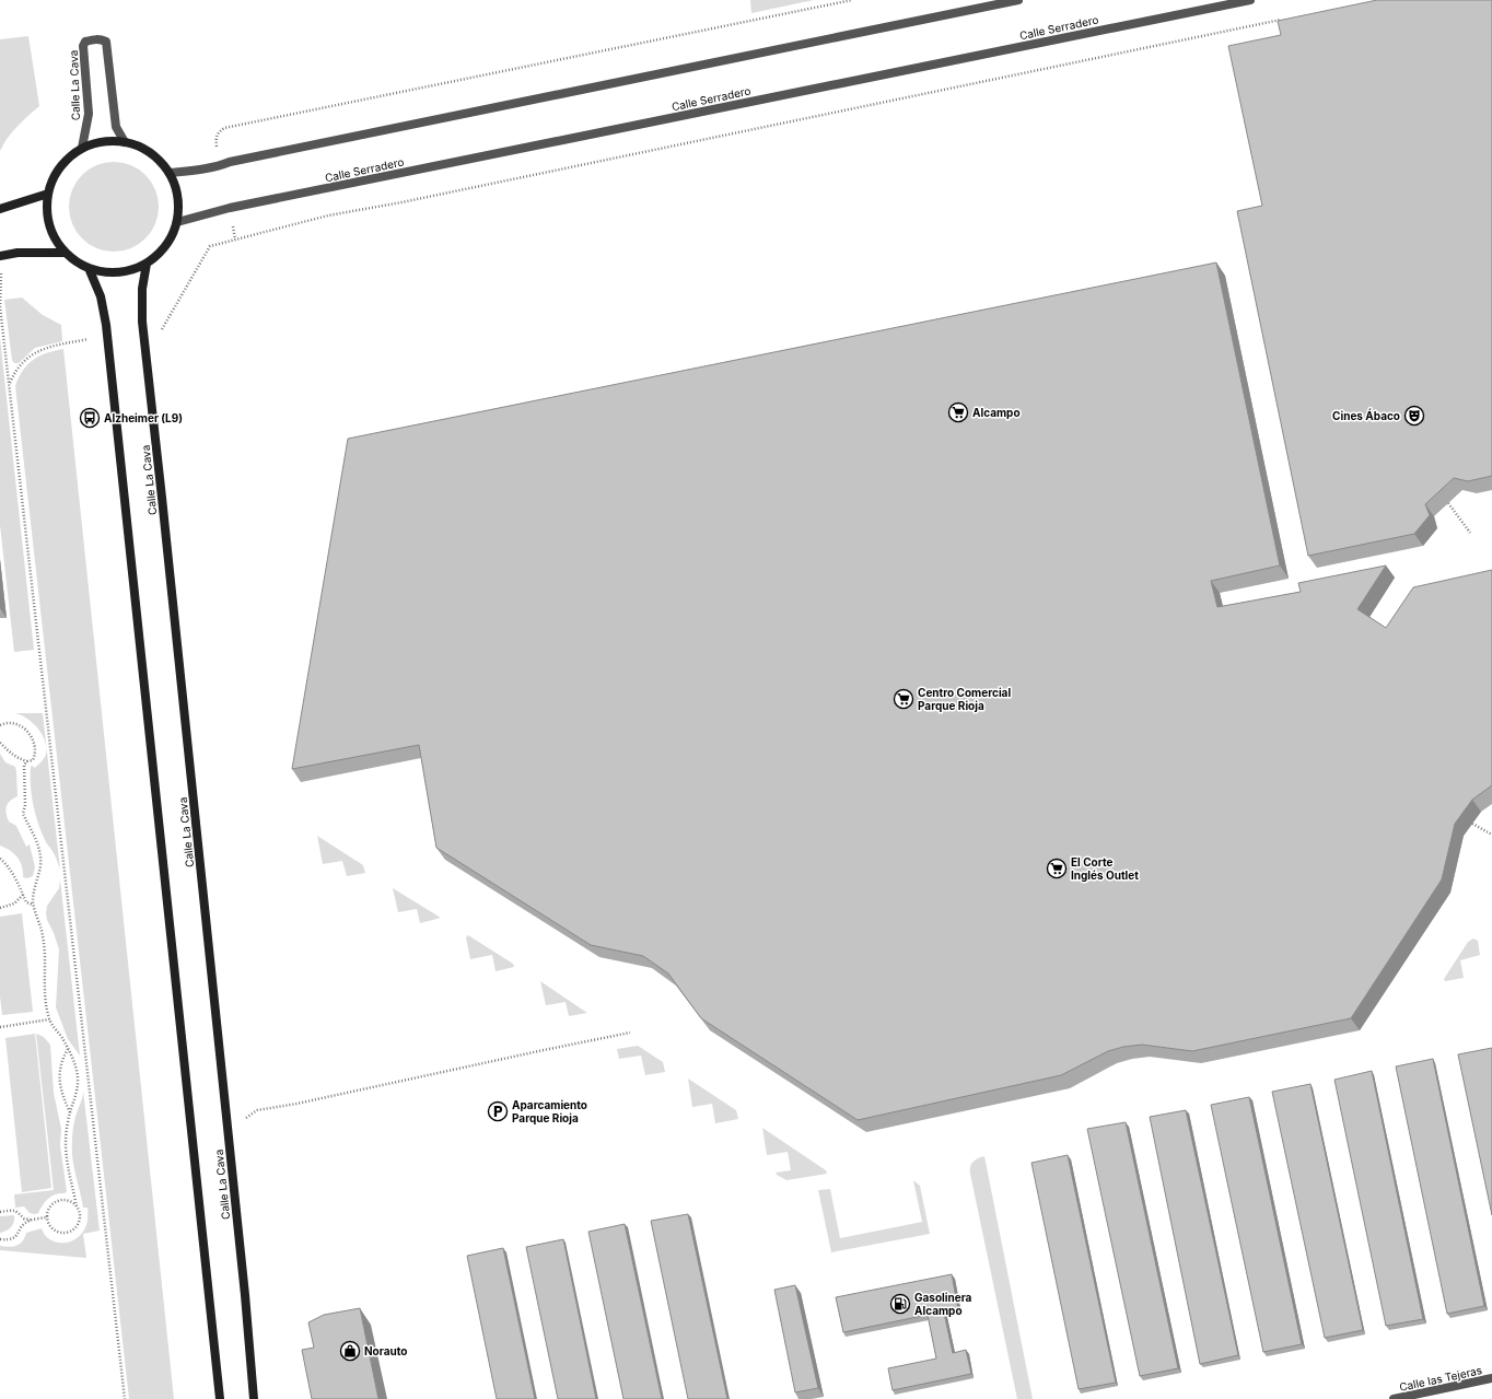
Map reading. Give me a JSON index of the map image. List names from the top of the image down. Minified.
{"streets":{"main road":["Calle La Cava"],"street":["Calle Serradero","Calle las Tejeras"]},"crossings":[["Calle Serradero","Calle La Cava"]],"places":{"supermarket":["Alcampo","Centro Comercial Parque Rioja","El Corte Inglés Outlet"],"theatre":["Cines Ábaco"],"bus stop":["Alzheimer (L9)"],"parking":["Aparcamiento Parque Rioja"],"fuel station":["Gasolinera Alcampo"],"shop":["Norauto"]}}
